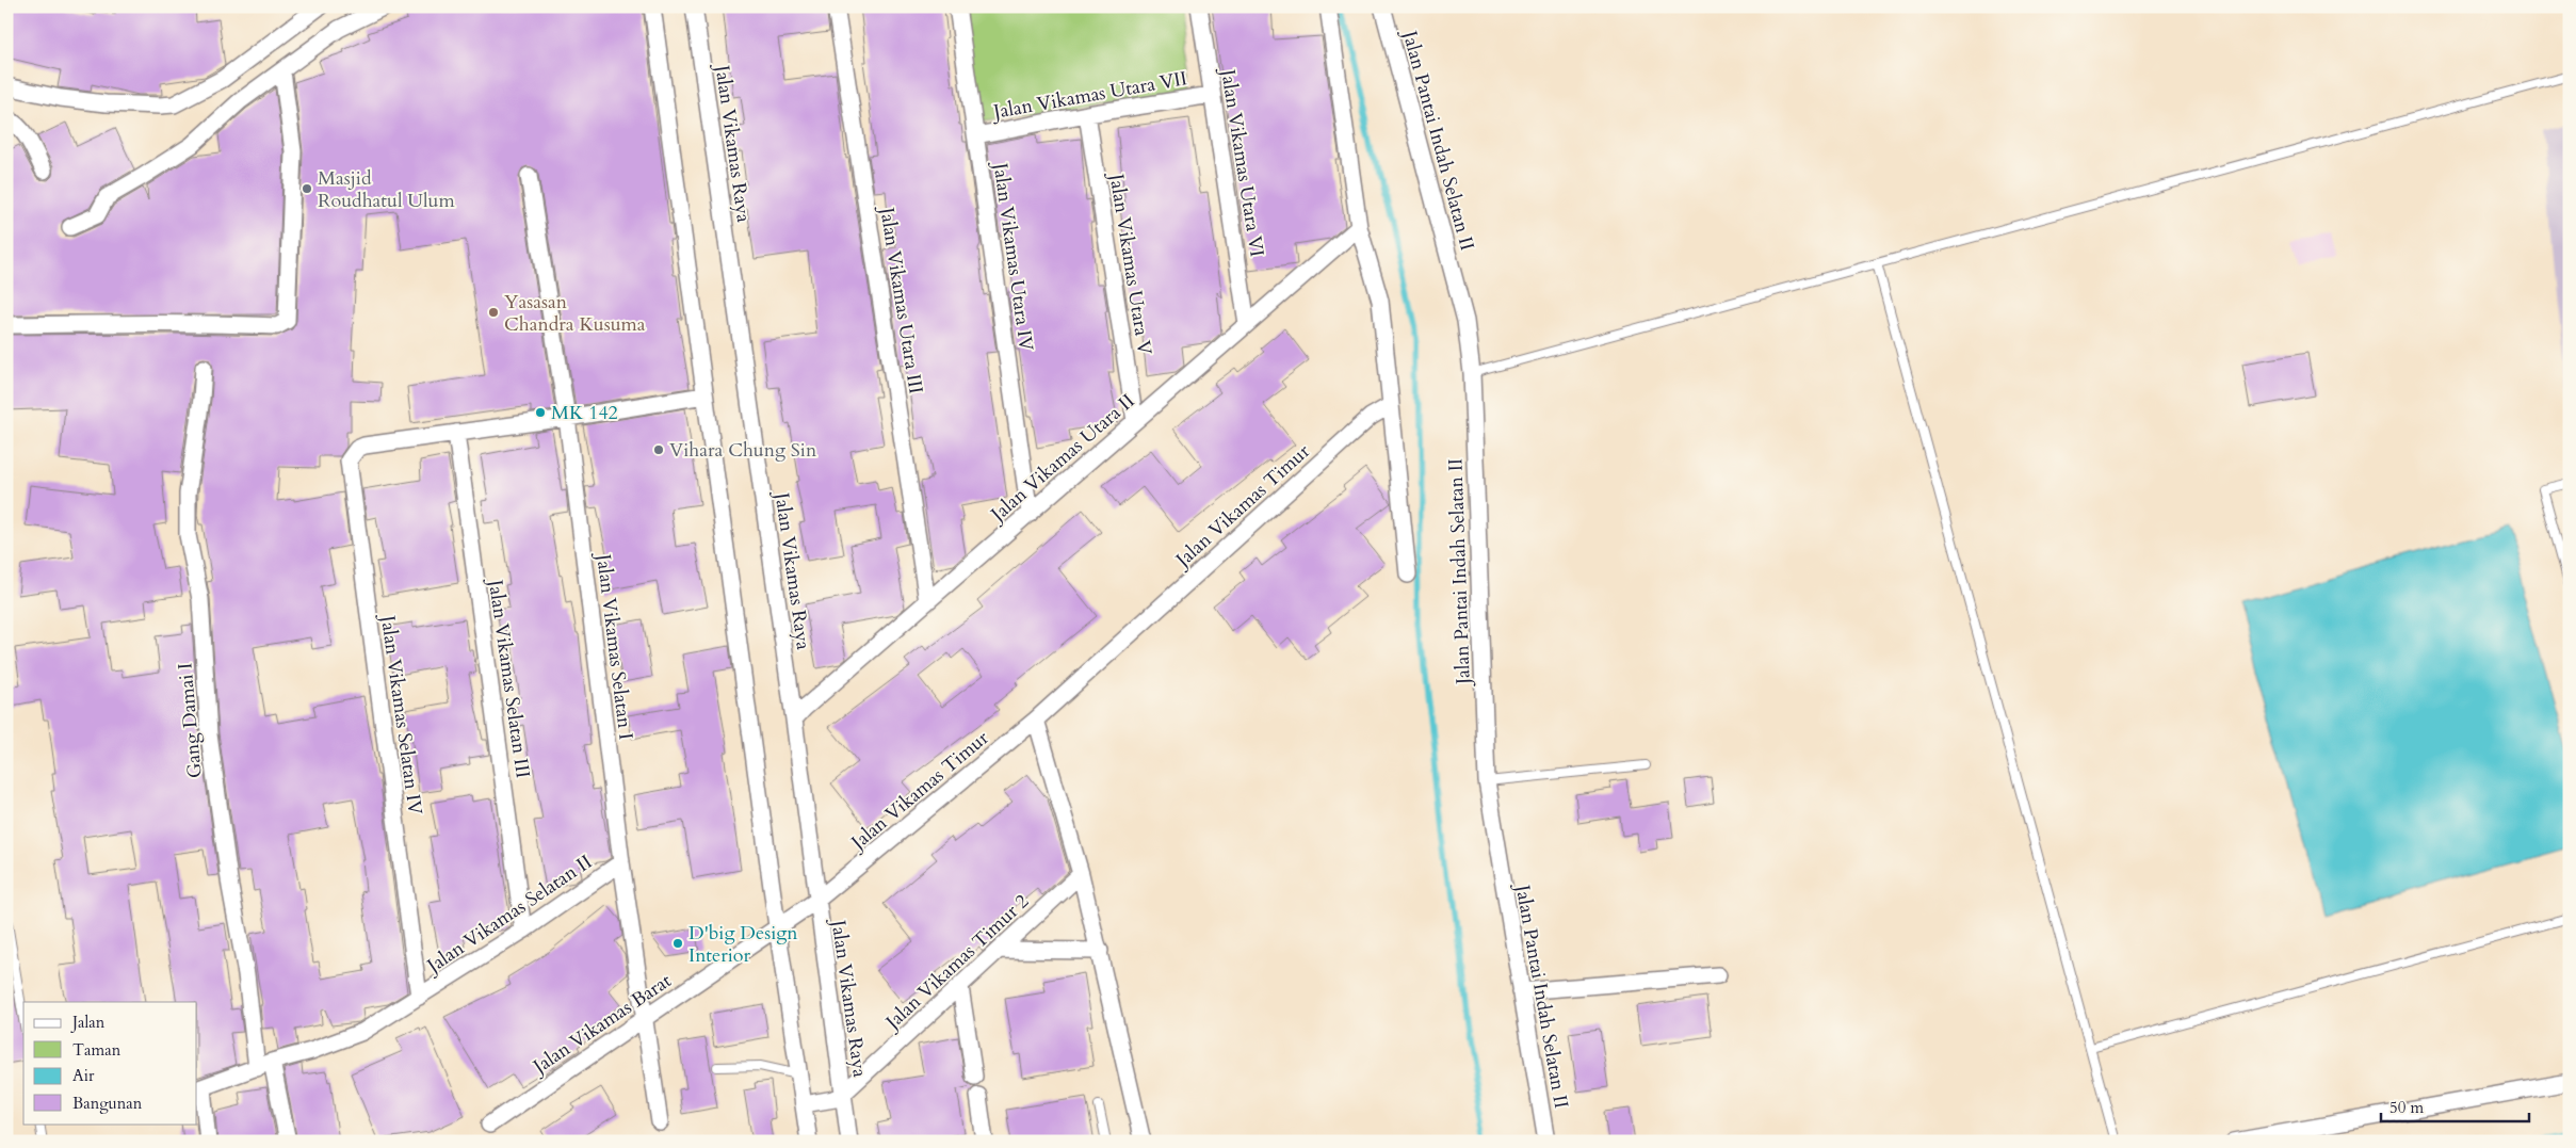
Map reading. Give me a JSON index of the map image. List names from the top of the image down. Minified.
{"streets":{"street":["Jalan Vikamas Utara VII","Jalan Pantai Indah Selatan II","Jalan Vikamas Raya","Jalan Vikamas Utara VI","Jalan Vikamas Utara IV","Jalan Vikamas Utara V","Jalan Vikamas Utara III","Jalan Vikamas Utara II","Jalan Vikamas Timur","Jalan Vikamas Selatan I","Jalan Vikamas Selatan III","Jalan Vikamas Selatan IV","Gang Damai I","Jalan Vikamas Selatan II","Jalan Vikamas Timur 2","Jalan Vikamas Barat"]},"crossings":[["Jalan Vikamas Utara VII","Jalan Vikamas Utara VI"],["Jalan Vikamas Utara VII","Jalan Vikamas Utara IV"],["Jalan Vikamas Utara VII","Jalan Vikamas Utara V"],["Jalan Vikamas Raya","Jalan Vikamas Utara II"],["Jalan Vikamas Raya","Jalan Vikamas Timur"],["Jalan Vikamas Raya","Jalan Vikamas Timur 2"],["Jalan Vikamas Raya","Jalan Vikamas Barat"],["Jalan Vikamas Utara VI","Jalan Vikamas Utara II"],["Jalan Vikamas Utara IV","Jalan Vikamas Utara II"],["Jalan Vikamas Utara V","Jalan Vikamas Utara II"],["Jalan Vikamas Utara III","Jalan Vikamas Utara II"],["Jalan Vikamas Timur","Jalan Vikamas Barat"],["Jalan Vikamas Selatan I","Jalan Vikamas Selatan II"],["Jalan Vikamas Selatan I","Jalan Vikamas Barat"],["Jalan Vikamas Selatan III","Jalan Vikamas Selatan IV"],["Jalan Vikamas Selatan III","Jalan Vikamas Selatan II"],["Jalan Vikamas Selatan IV","Jalan Vikamas Selatan II"],["Gang Damai I","Jalan Vikamas Selatan II"]],"places":["Masjid Roudhatul Ulum","Yasasan Chandra Kusuma","MK 142","Vihara Chung Sin","D'big Design Interior"],"legend":["Jalan","Taman","Air","Bangunan"],"scale_bar":"50 m"}
